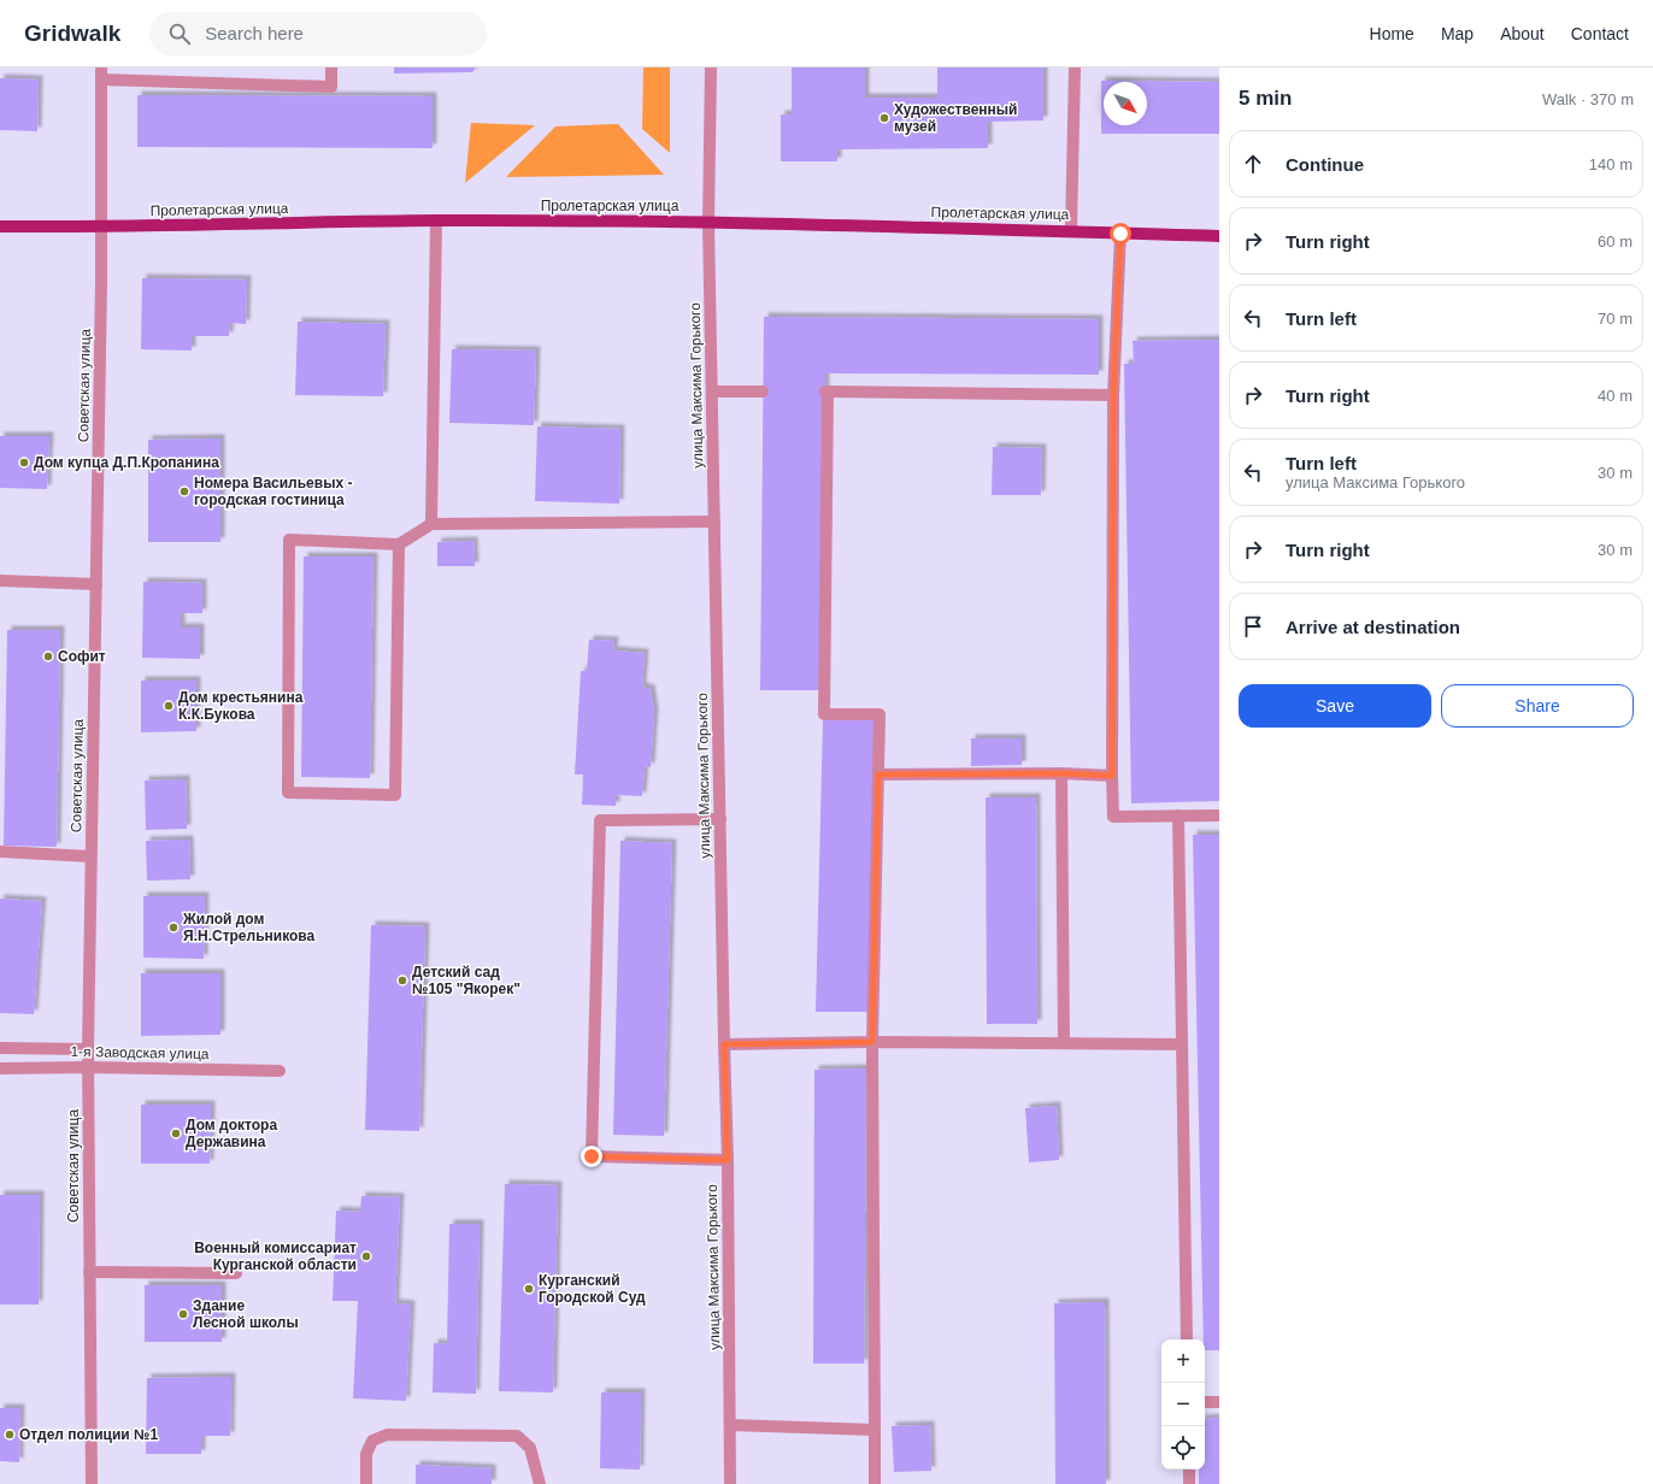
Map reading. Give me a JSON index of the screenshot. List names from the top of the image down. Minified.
{"streets":{"main road":["Пролетарская улица"],"street":["Советская улица","улица Максима Горького","1-я Заводская улица"]},"crossings":[["Пролетарская улица","Советская улица"],["Пролетарская улица","улица Максима Горького"],["Советская улица","1-я Заводская улица"]],"places":["Художественный музей","Дом купца Д.П.Кропанина","Номера Васильевых - городская гостиница","Софит","Дом крестьянина К.К.Букова","Жилой дом Я.Н.Стрельникова","Детский сад №105 \"Якорек\"","Дом доктора Державина","Военный комиссариат Курганской области","Курганский Городской Суд","Здание Лесной школы","Отдел полиции №1"],"north":"bottom right","page":{"header":"Gridwalk","search":"Search here","nav":["Home","Map","About","Contact"],"heading":["5 min","Walk · 370 m"],"list":[["Continue","140 m"],["Turn right","60 m"],["Turn left","70 m"],["Turn right","40 m"],["Turn left","улица Максима Горького","30 m"],["Turn right","30 m"],"Arrive at destination"],"buttons":["Save","Share"],"map_buttons":["+","−"]}}
